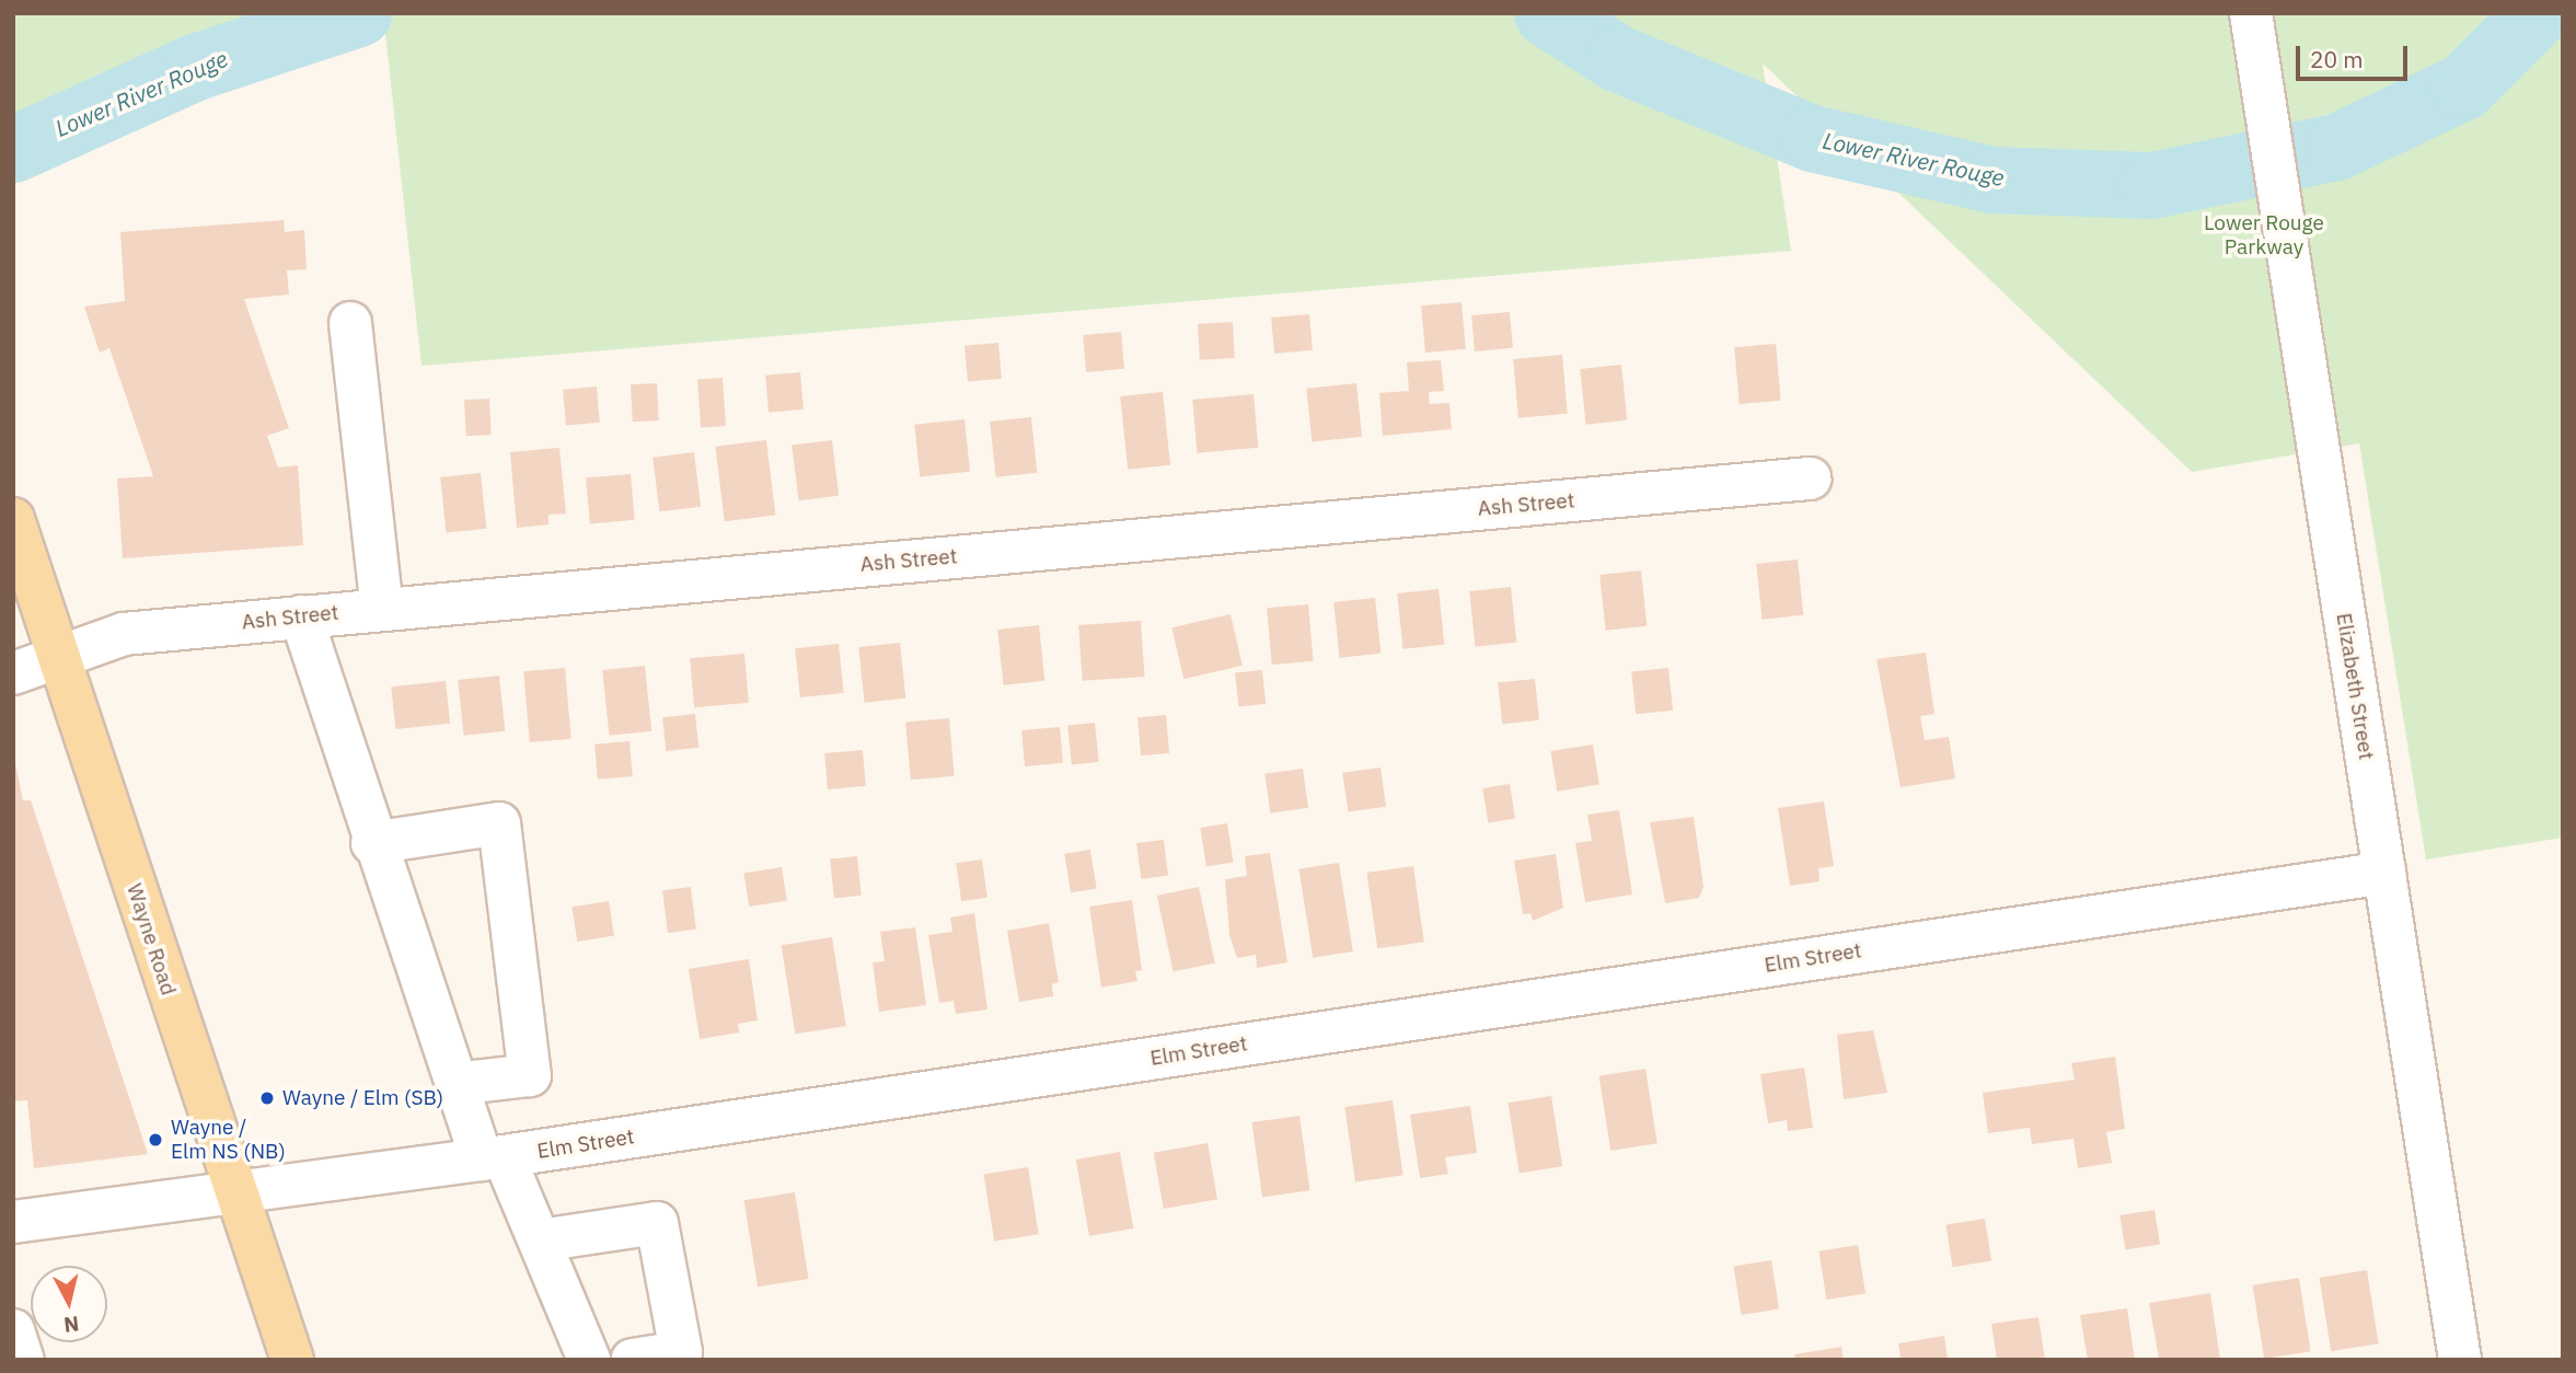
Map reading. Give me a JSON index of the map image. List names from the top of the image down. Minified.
{"streets":{"main road":["Wayne Road"],"street":["Ash Street","Elizabeth Street","Elm Street"]},"crossings":[["Ash Street","Wayne Road"],["Elizabeth Street","Elm Street"],["Wayne Road","Elm Street"]],"water":["Lower River Rouge"],"parks":["Lower Rouge Parkway"],"places":["Wayne / Elm (SB)","Wayne / Elm NS (NB)"],"scale_bar":"20 m","north":"bottom"}
